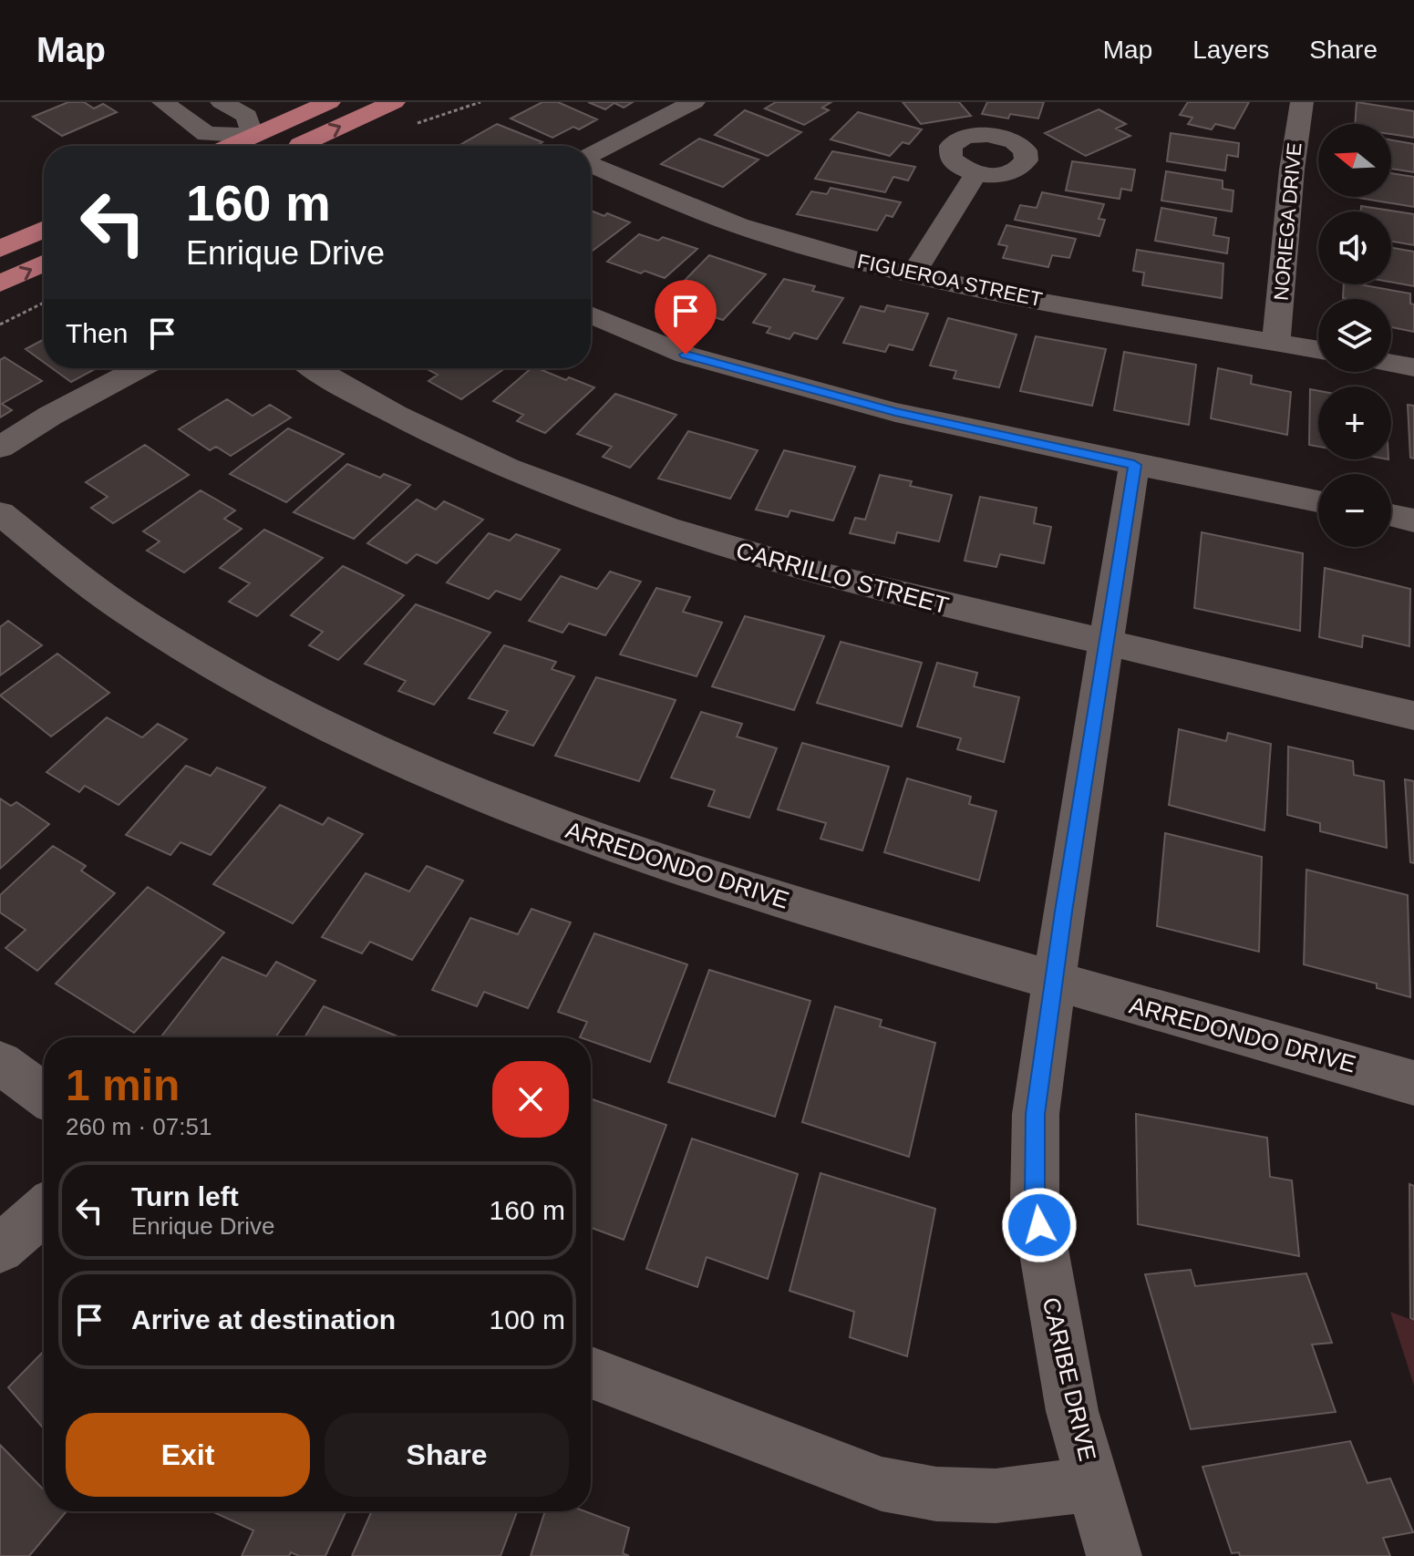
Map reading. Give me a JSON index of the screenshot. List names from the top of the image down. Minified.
{"streets":{"street":["NORIEGA DRIVE","FIGUEROA STREET","CARRILLO STREET","ARREDONDO DRIVE","CARIBE DRIVE"]},"crossings":[["NORIEGA DRIVE","FIGUEROA STREET"],["CARRILLO STREET","CARIBE DRIVE"],["ARREDONDO DRIVE","CARIBE DRIVE"]],"north":"left","page":{"header":"Map","nav":["Map","Layers","Share"],"map_buttons":["+","−"],"turn":["160 m","Enrique Drive"],"then":"Then","heading":["1 min","260 m · 07:51"],"list":[{"name":"Turn left","note":"Enrique Drive","value":"160 m"},{"name":"Arrive at destination","value":"100 m"}],"buttons":["Exit","Share"]}}
